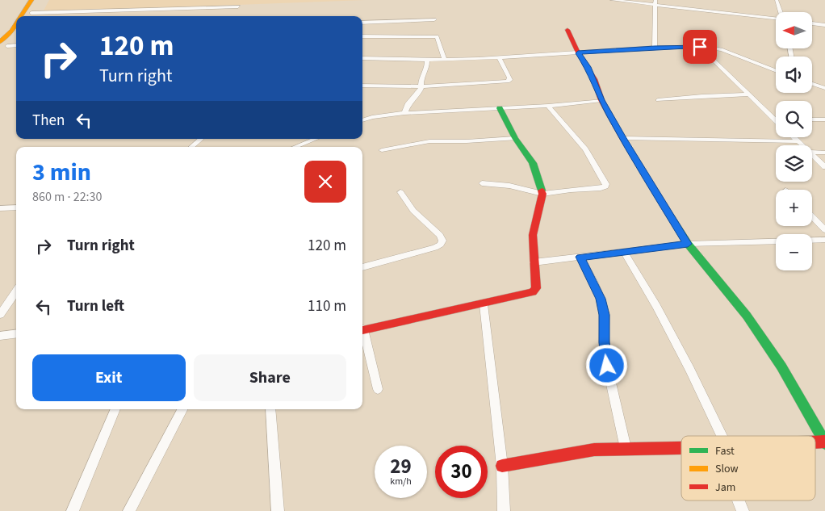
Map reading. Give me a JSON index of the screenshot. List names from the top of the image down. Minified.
{"legend":["Fast","Slow","Jam"],"north":"left","page":{"map_buttons":["+","−"],"turn":["120 m","Turn right"],"then":"Then","heading":["3 min","860 m · 22:30"],"list":[{"name":"Turn right","value":"120 m"},{"name":"Turn left","value":"110 m"}],"buttons":["Exit","Share"],"speed":"29 km/h","limit":"30"}}
